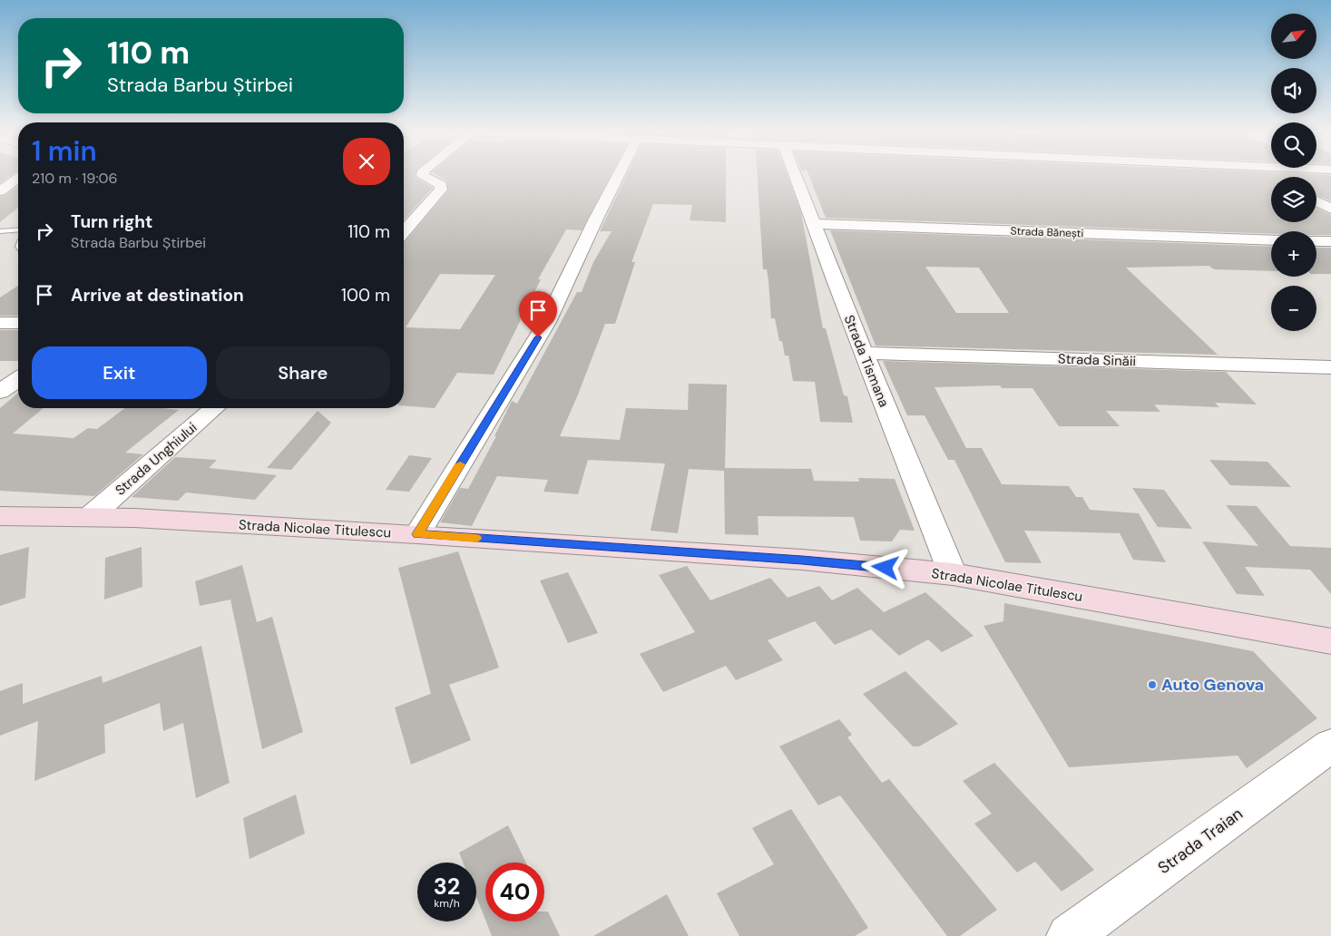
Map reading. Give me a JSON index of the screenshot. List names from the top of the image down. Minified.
{"streets":{"street":["Strada Bănești","Strada Sinăii","Strada Tismana","Strada Unghiului","Strada Nicolae Titulescu","Strada Traian"]},"crossings":[["Strada Bănești","Strada Tismana"],["Strada Sinăii","Strada Tismana"],["Strada Tismana","Strada Nicolae Titulescu"],["Strada Unghiului","Strada Nicolae Titulescu"]],"places":["Auto Genova"],"north":"top right","page":{"map_buttons":["+","−"],"turn":["110 m","Strada Barbu Știrbei"],"heading":["1 min","210 m · 19:06"],"list":[{"name":"Turn right","note":"Strada Barbu Știrbei","value":"110 m"},{"name":"Arrive at destination","value":"100 m"}],"buttons":["Exit","Share"],"speed":"32 km/h","limit":"40"}}
